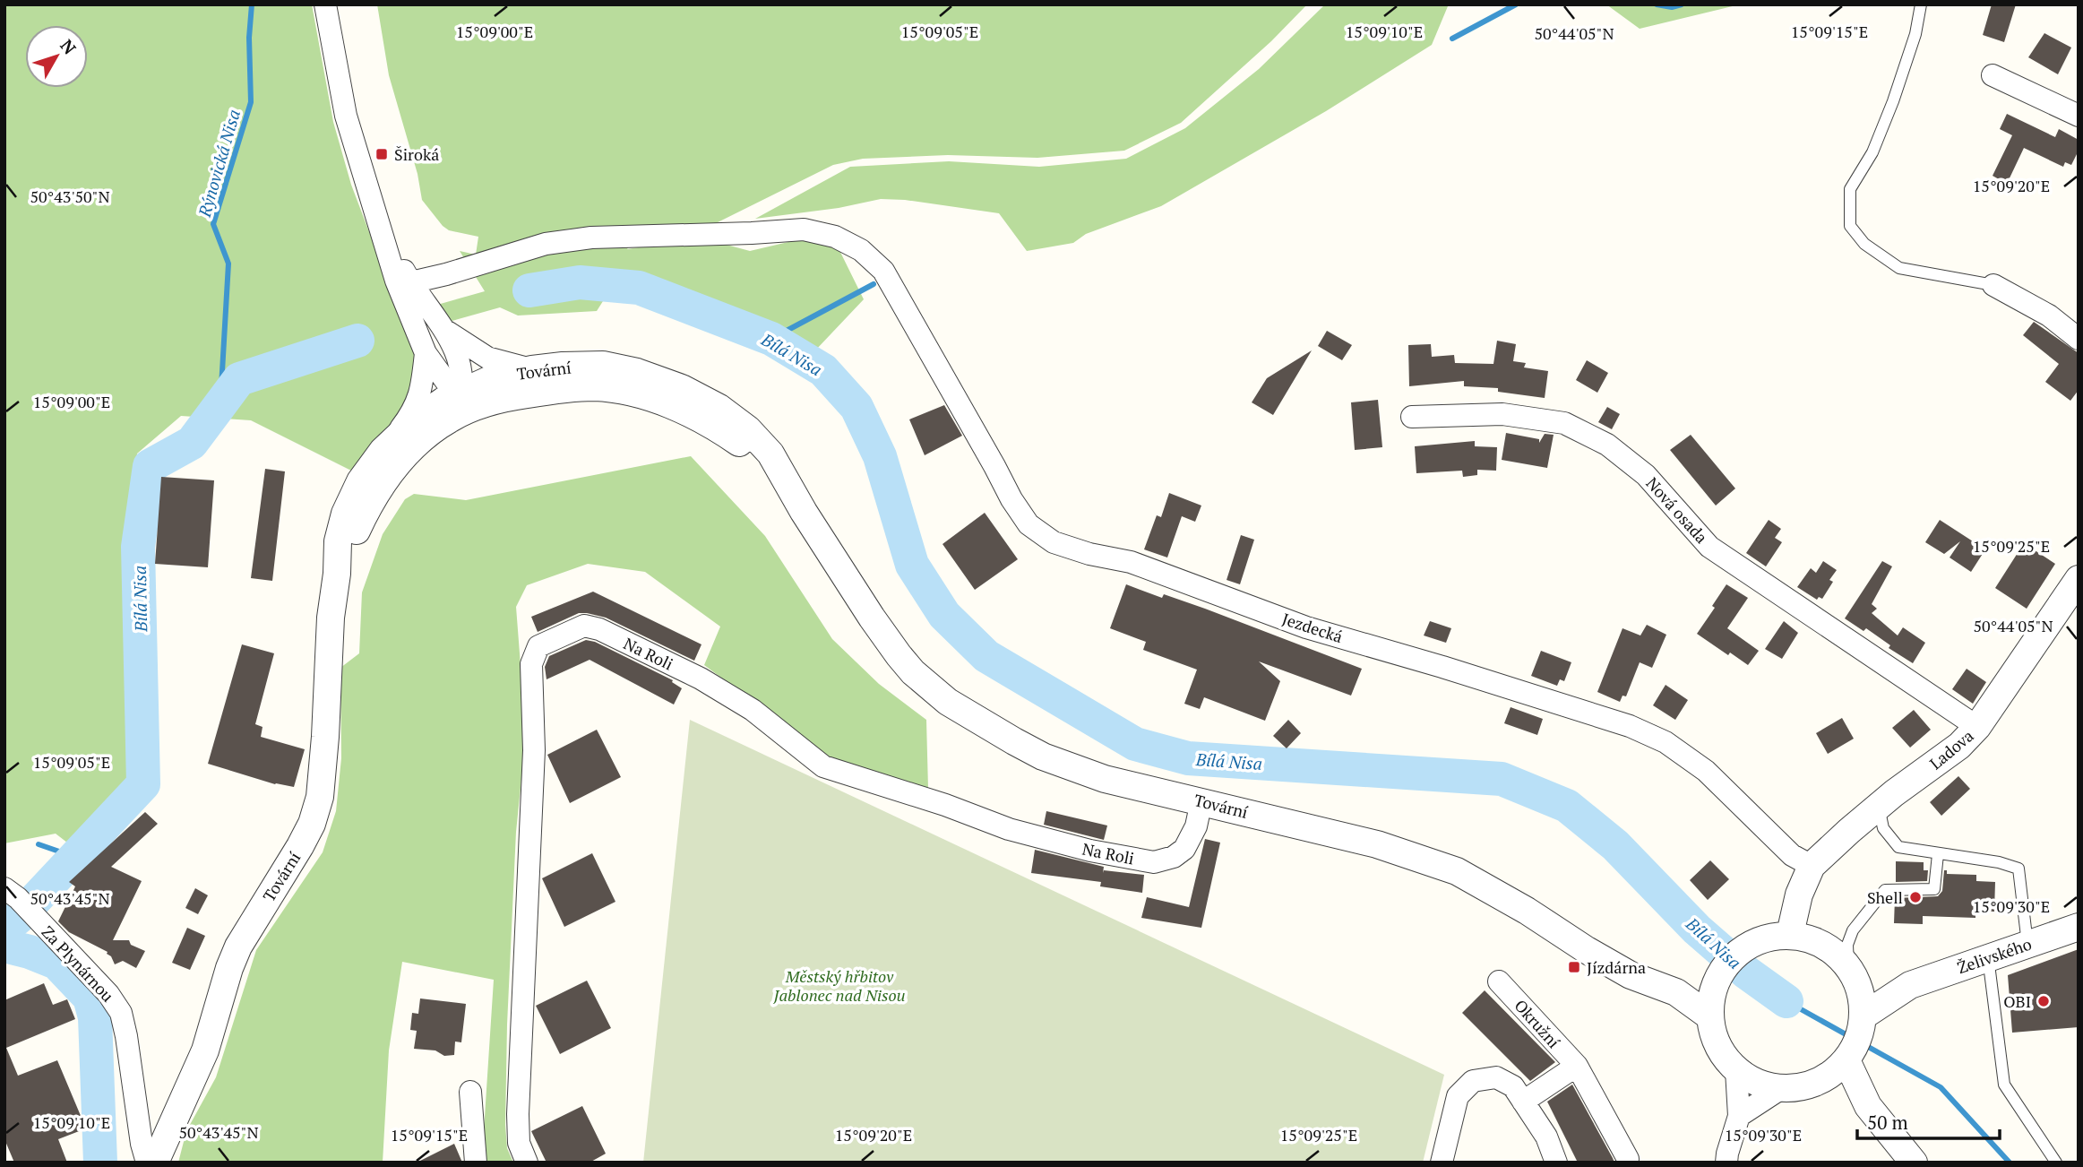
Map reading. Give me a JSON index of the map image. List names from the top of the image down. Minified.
{"streets":{"street":["Tovární","Nová osada","Jezdecká","Na Roli","Ladova","Želivského","Za Plynárnou","Okružní"]},"crossings":[["Tovární","Na Roli"],["Tovární","Ladova"],["Tovární","Želivského"],["Nová osada","Ladova"],["Jezdecká","Ladova"],["Ladova","Želivského"]],"water":["Rýnovická Nisa","Bílá Nisa"],"parks":["Městský hřbitov Jablonec nad Nisou"],"places":{"transit":["Široká","Jízdárna"],"other":["Shell","OBI"]},"scale_bar":"50 m","north":"top right","coordinates":["15°09'00\"E","15°09'05\"E","15°09'10\"E","15°09'15\"E","50°44'05\"N","15°09'20\"E","50°43'50\"N","15°09'25\"E","50°43'45\"N","15°09'30\"E"]}
